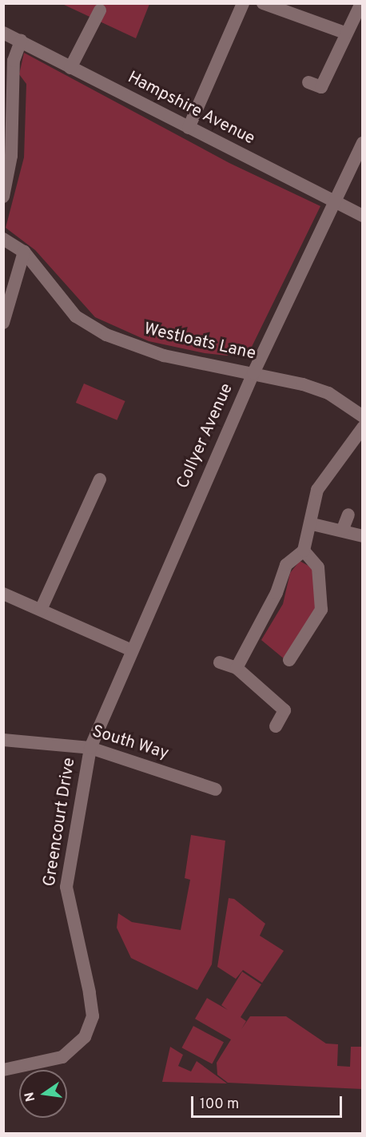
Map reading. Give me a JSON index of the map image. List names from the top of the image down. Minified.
{"streets":{"street":["Hampshire Avenue","Westloats Lane","Collyer Avenue","South Way","Greencourt Drive"]},"crossings":[["Hampshire Avenue","Collyer Avenue"],["Westloats Lane","Collyer Avenue"],["Collyer Avenue","South Way"],["Collyer Avenue","Greencourt Drive"],["South Way","Greencourt Drive"]],"scale_bar":"100 m","north":"left"}
